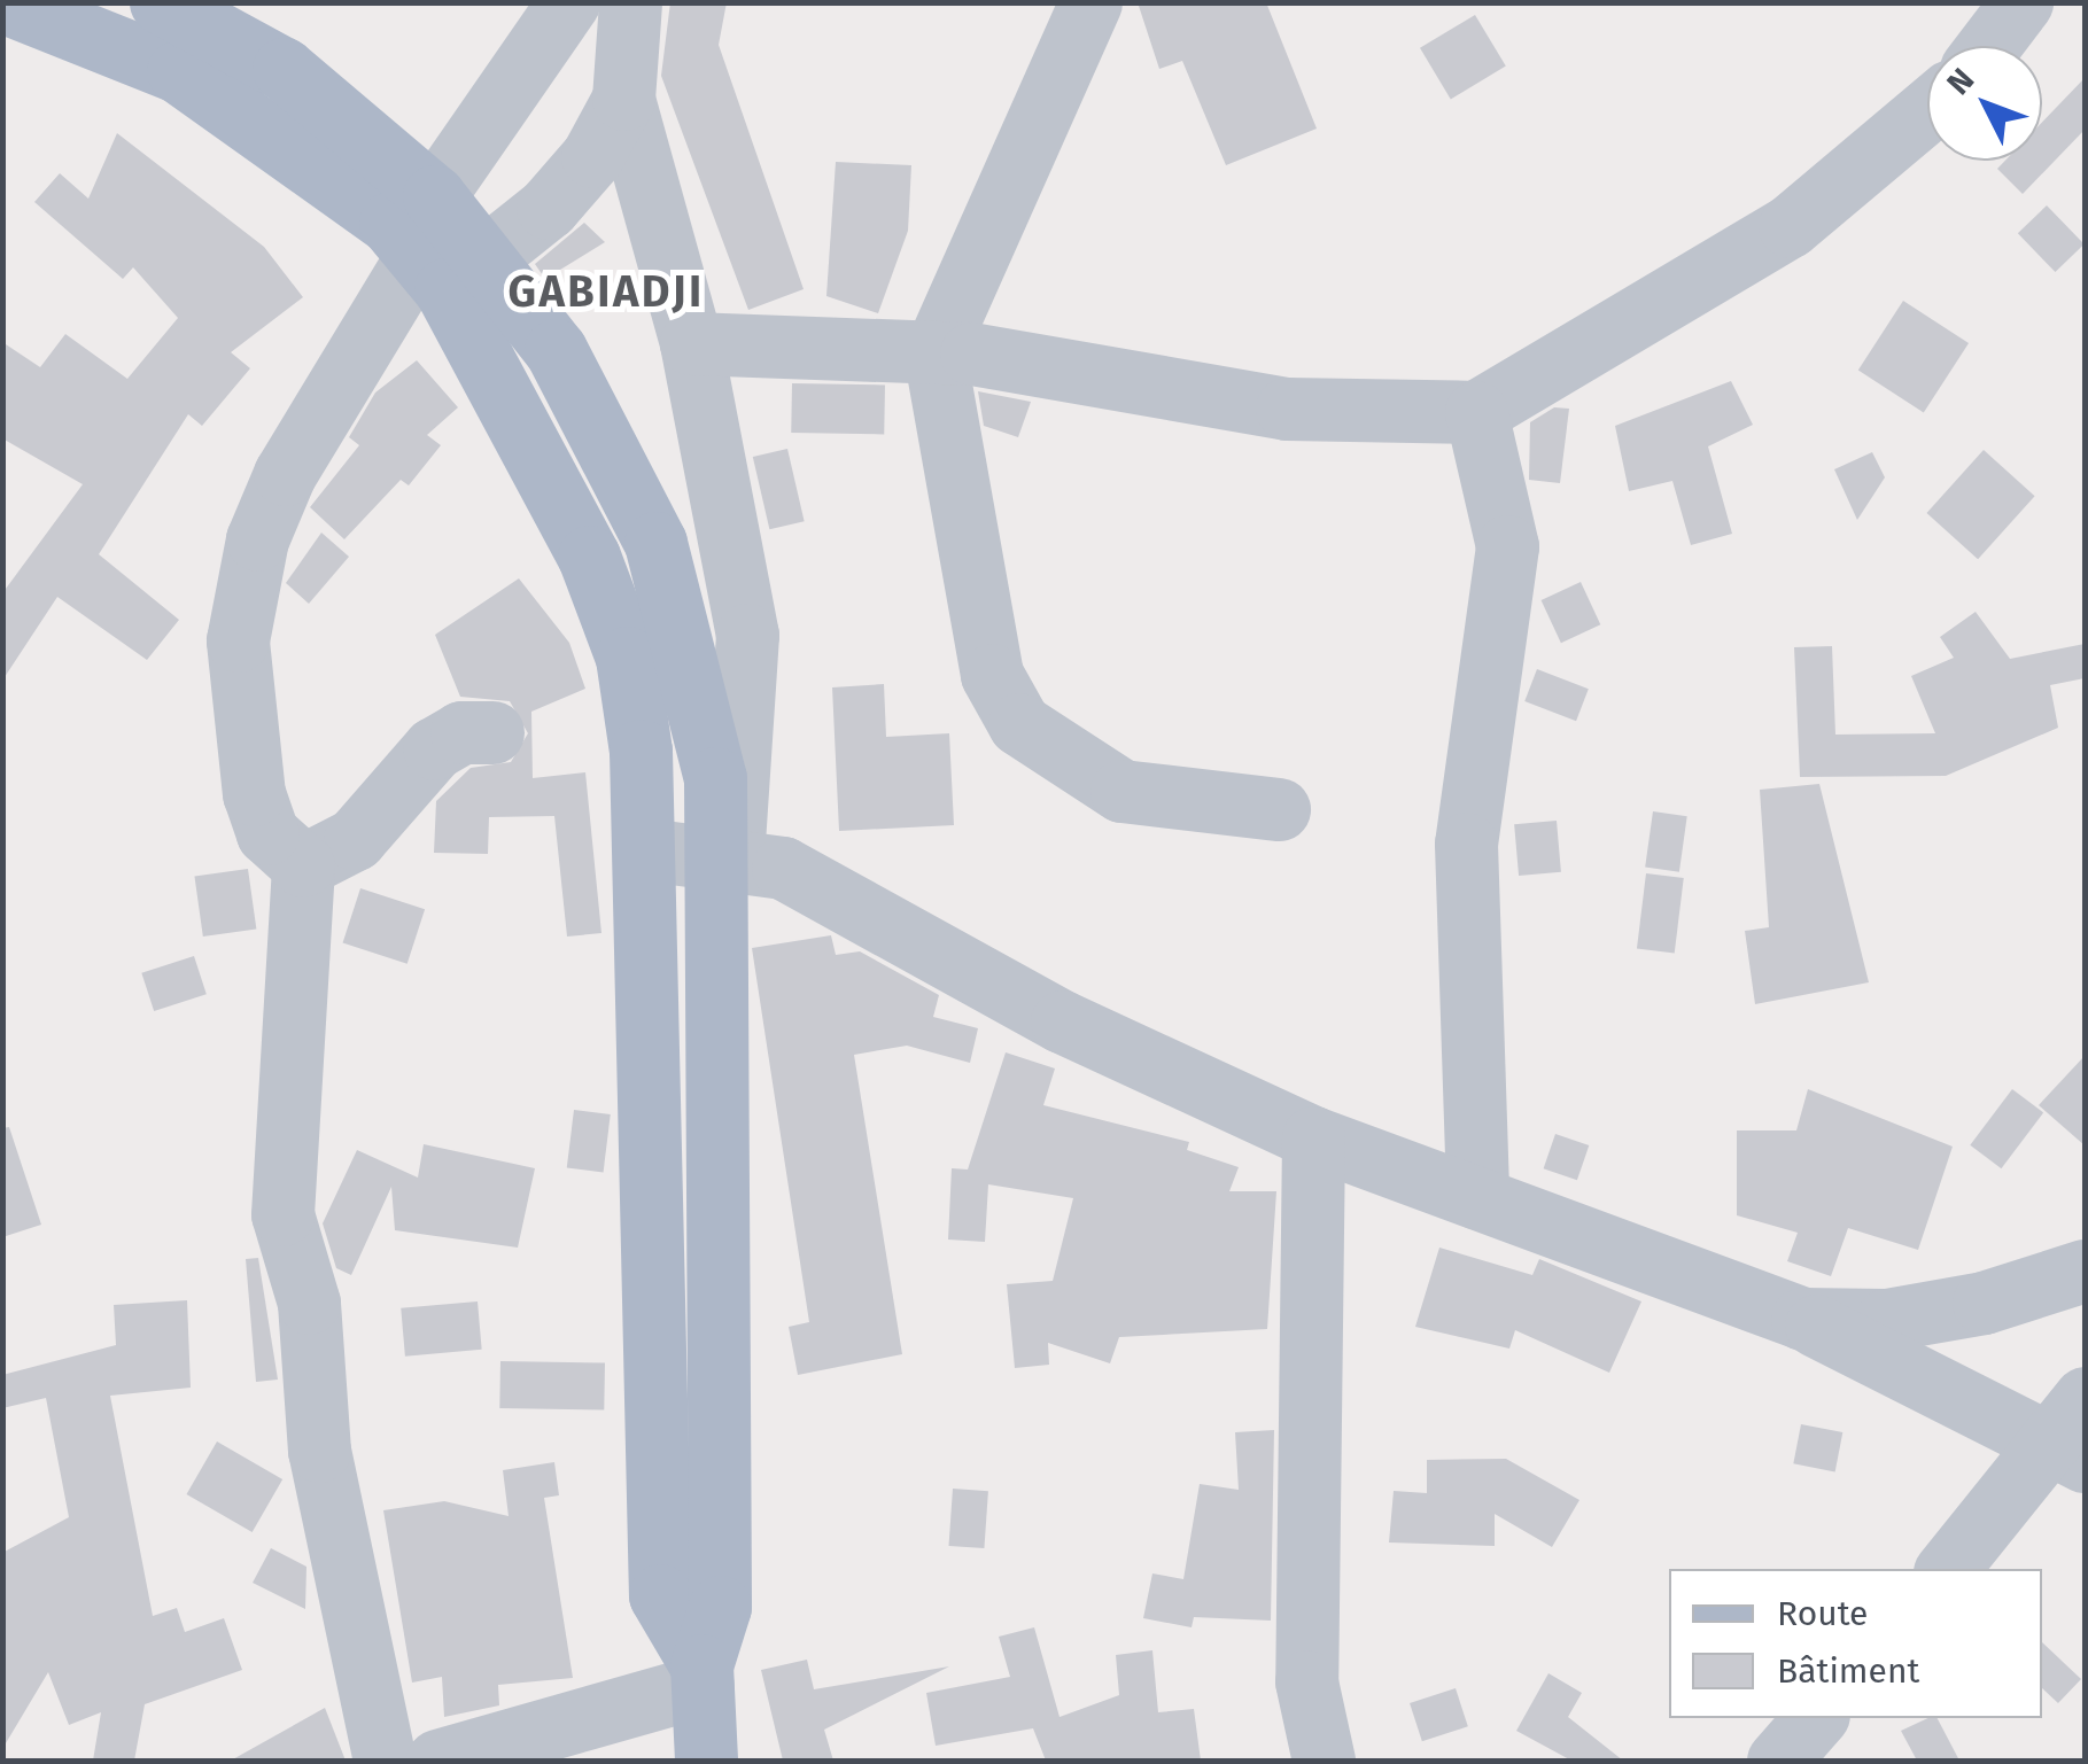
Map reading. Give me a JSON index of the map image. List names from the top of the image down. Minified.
{"districts":["GABIADJI"],"legend":["Route","Bâtiment"],"north":"top left"}
